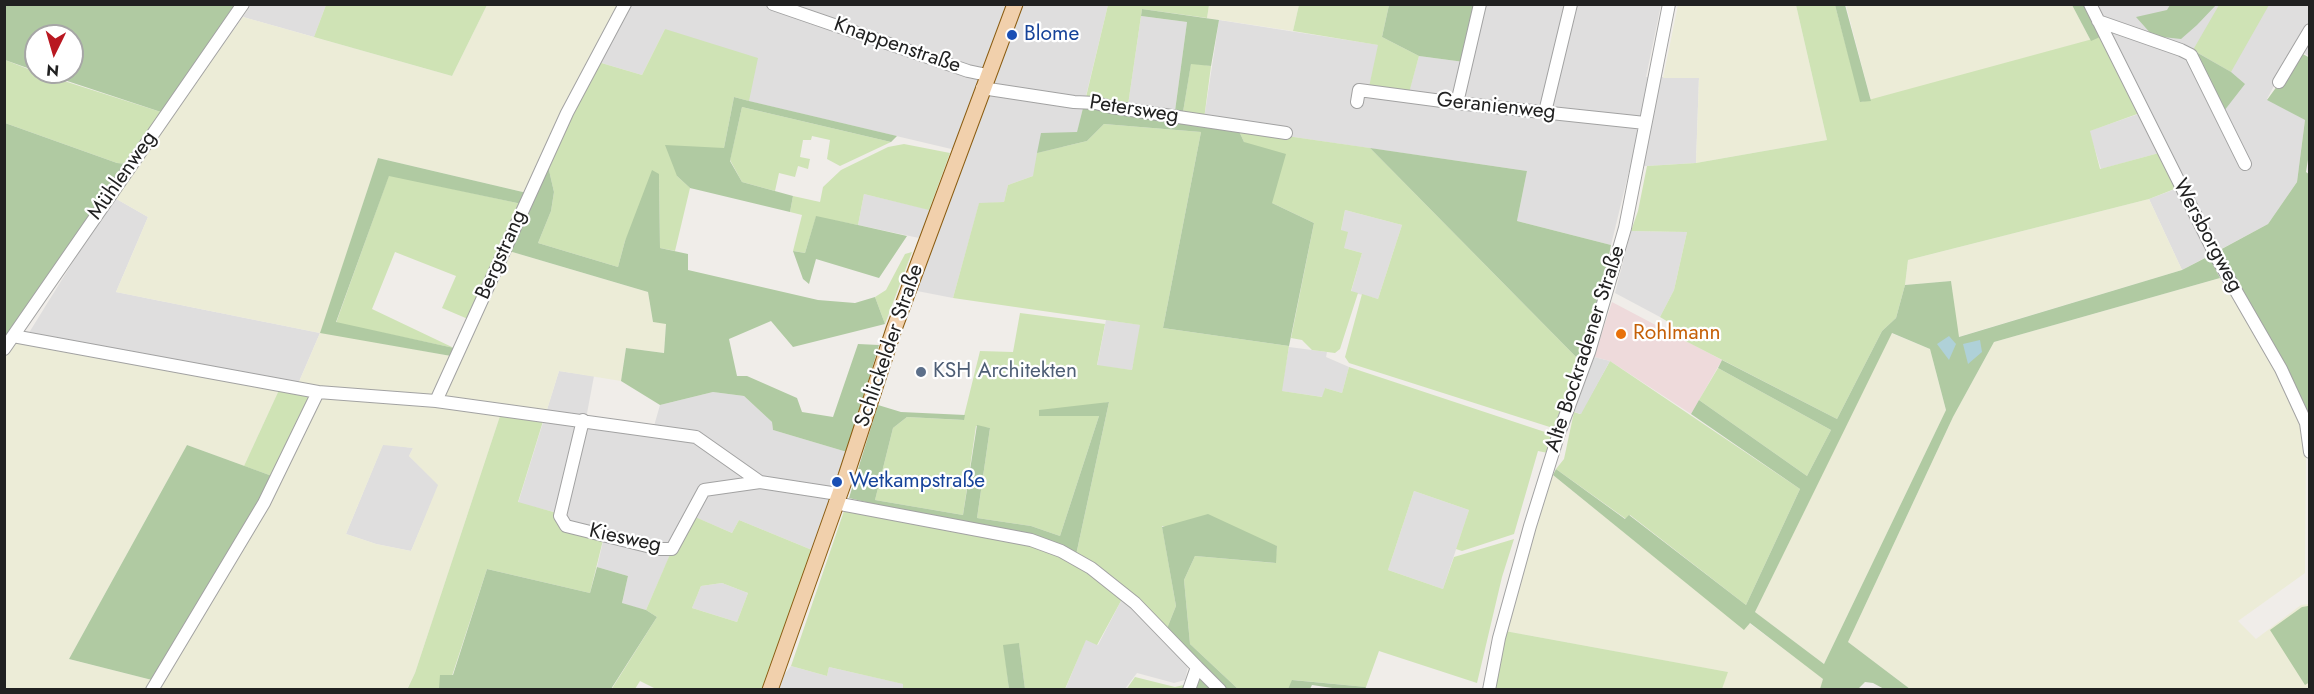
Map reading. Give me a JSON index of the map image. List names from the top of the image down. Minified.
{"streets":{"main road":["Schlickelder Straße"],"street":["Knappenstraße","Geranienweg","Petersweg","Mühlenweg","Wersborgweg","Bergstrang","Alte Bockradener Straße","Kiesweg"]},"crossings":[["Knappenstraße","Petersweg"],["Knappenstraße","Schlickelder Straße"],["Geranienweg","Alte Bockradener Straße"],["Petersweg","Schlickelder Straße"],["Bergstrang","Kiesweg"],["Schlickelder Straße","Kiesweg"]],"places":["Blome","Rohlmann","KSH Architekten","Wetkampstraße"],"north":"bottom"}
